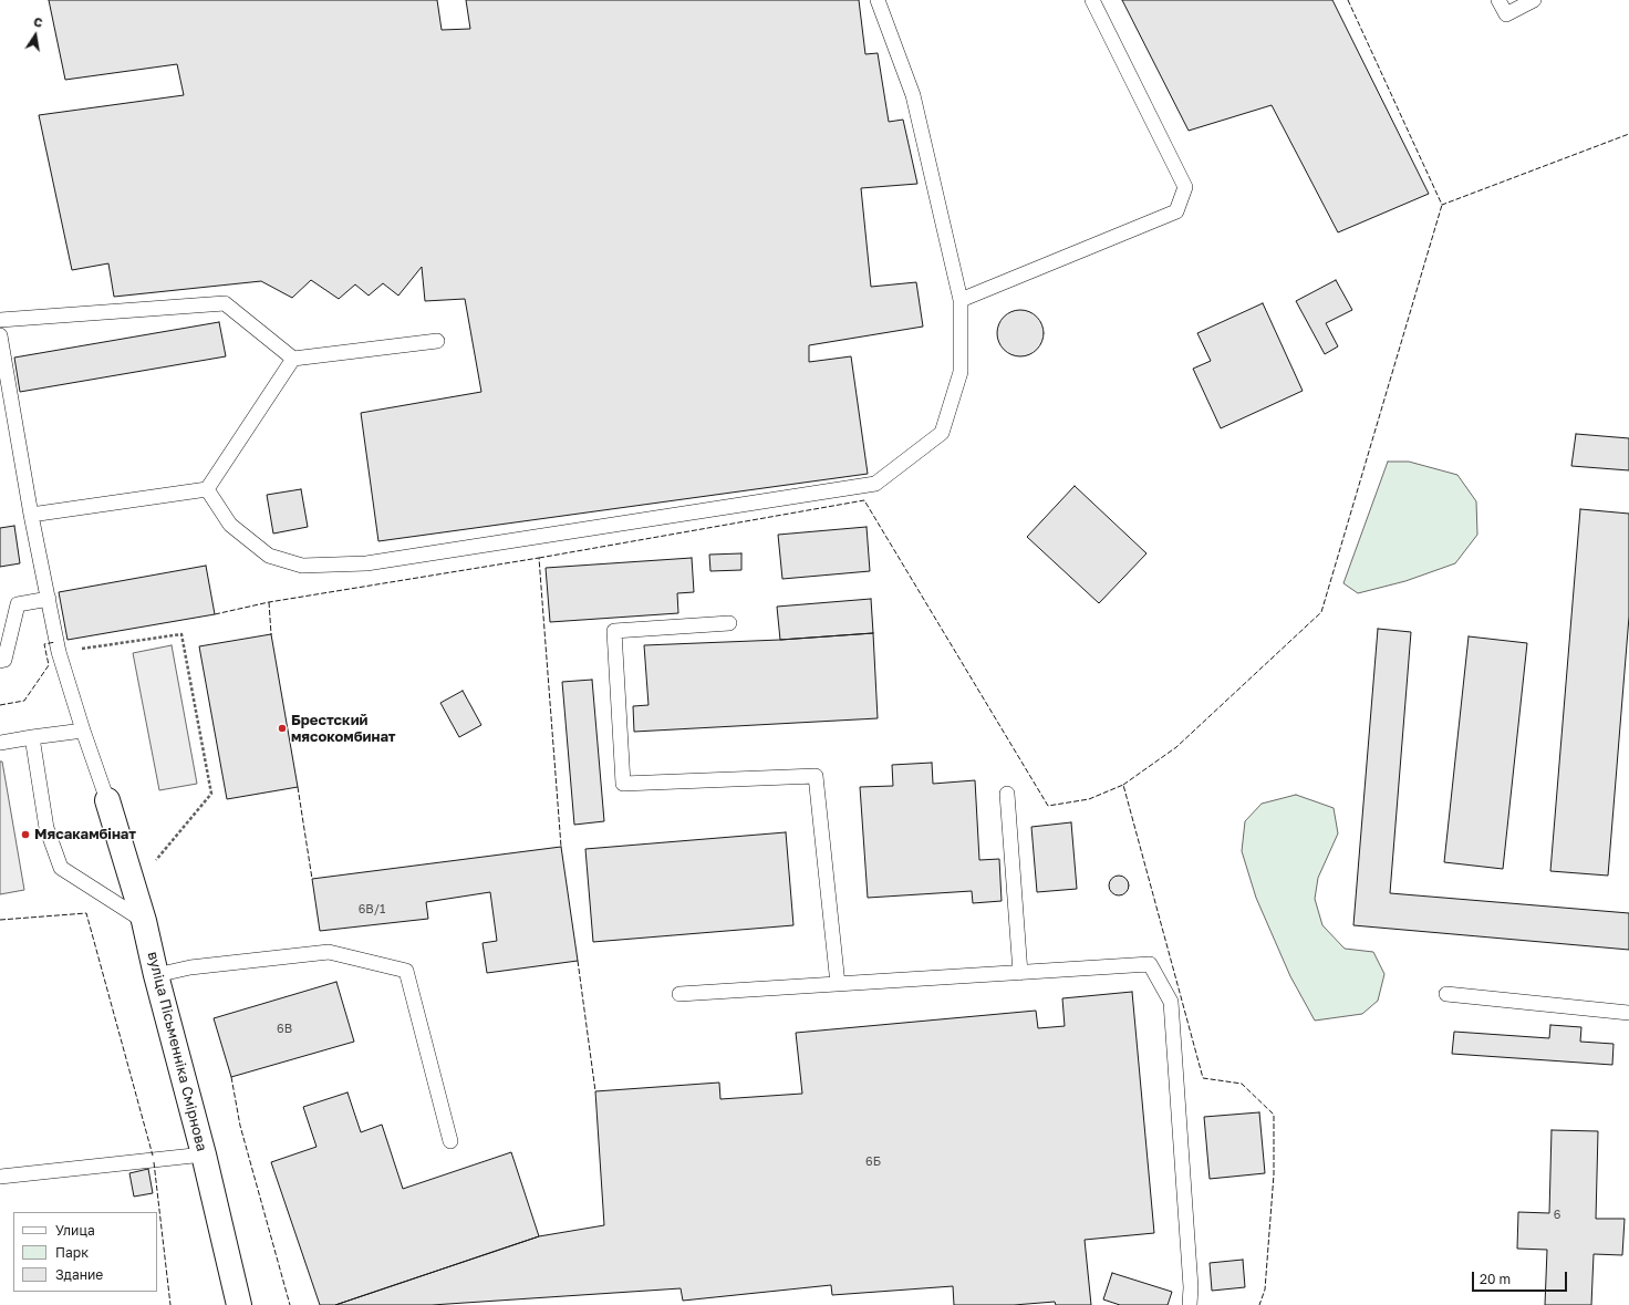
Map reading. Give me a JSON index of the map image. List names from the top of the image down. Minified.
{"streets":{"street":["вуліца Пісьменніка Смірнова"]},"places":["Брестский мясокомбинат","Мясакамбінат"],"house_numbers":["6В/1","6В","6Б","6"],"legend":["Улица","Парк","Здание"],"scale_bar":"20 m","north":"top"}
